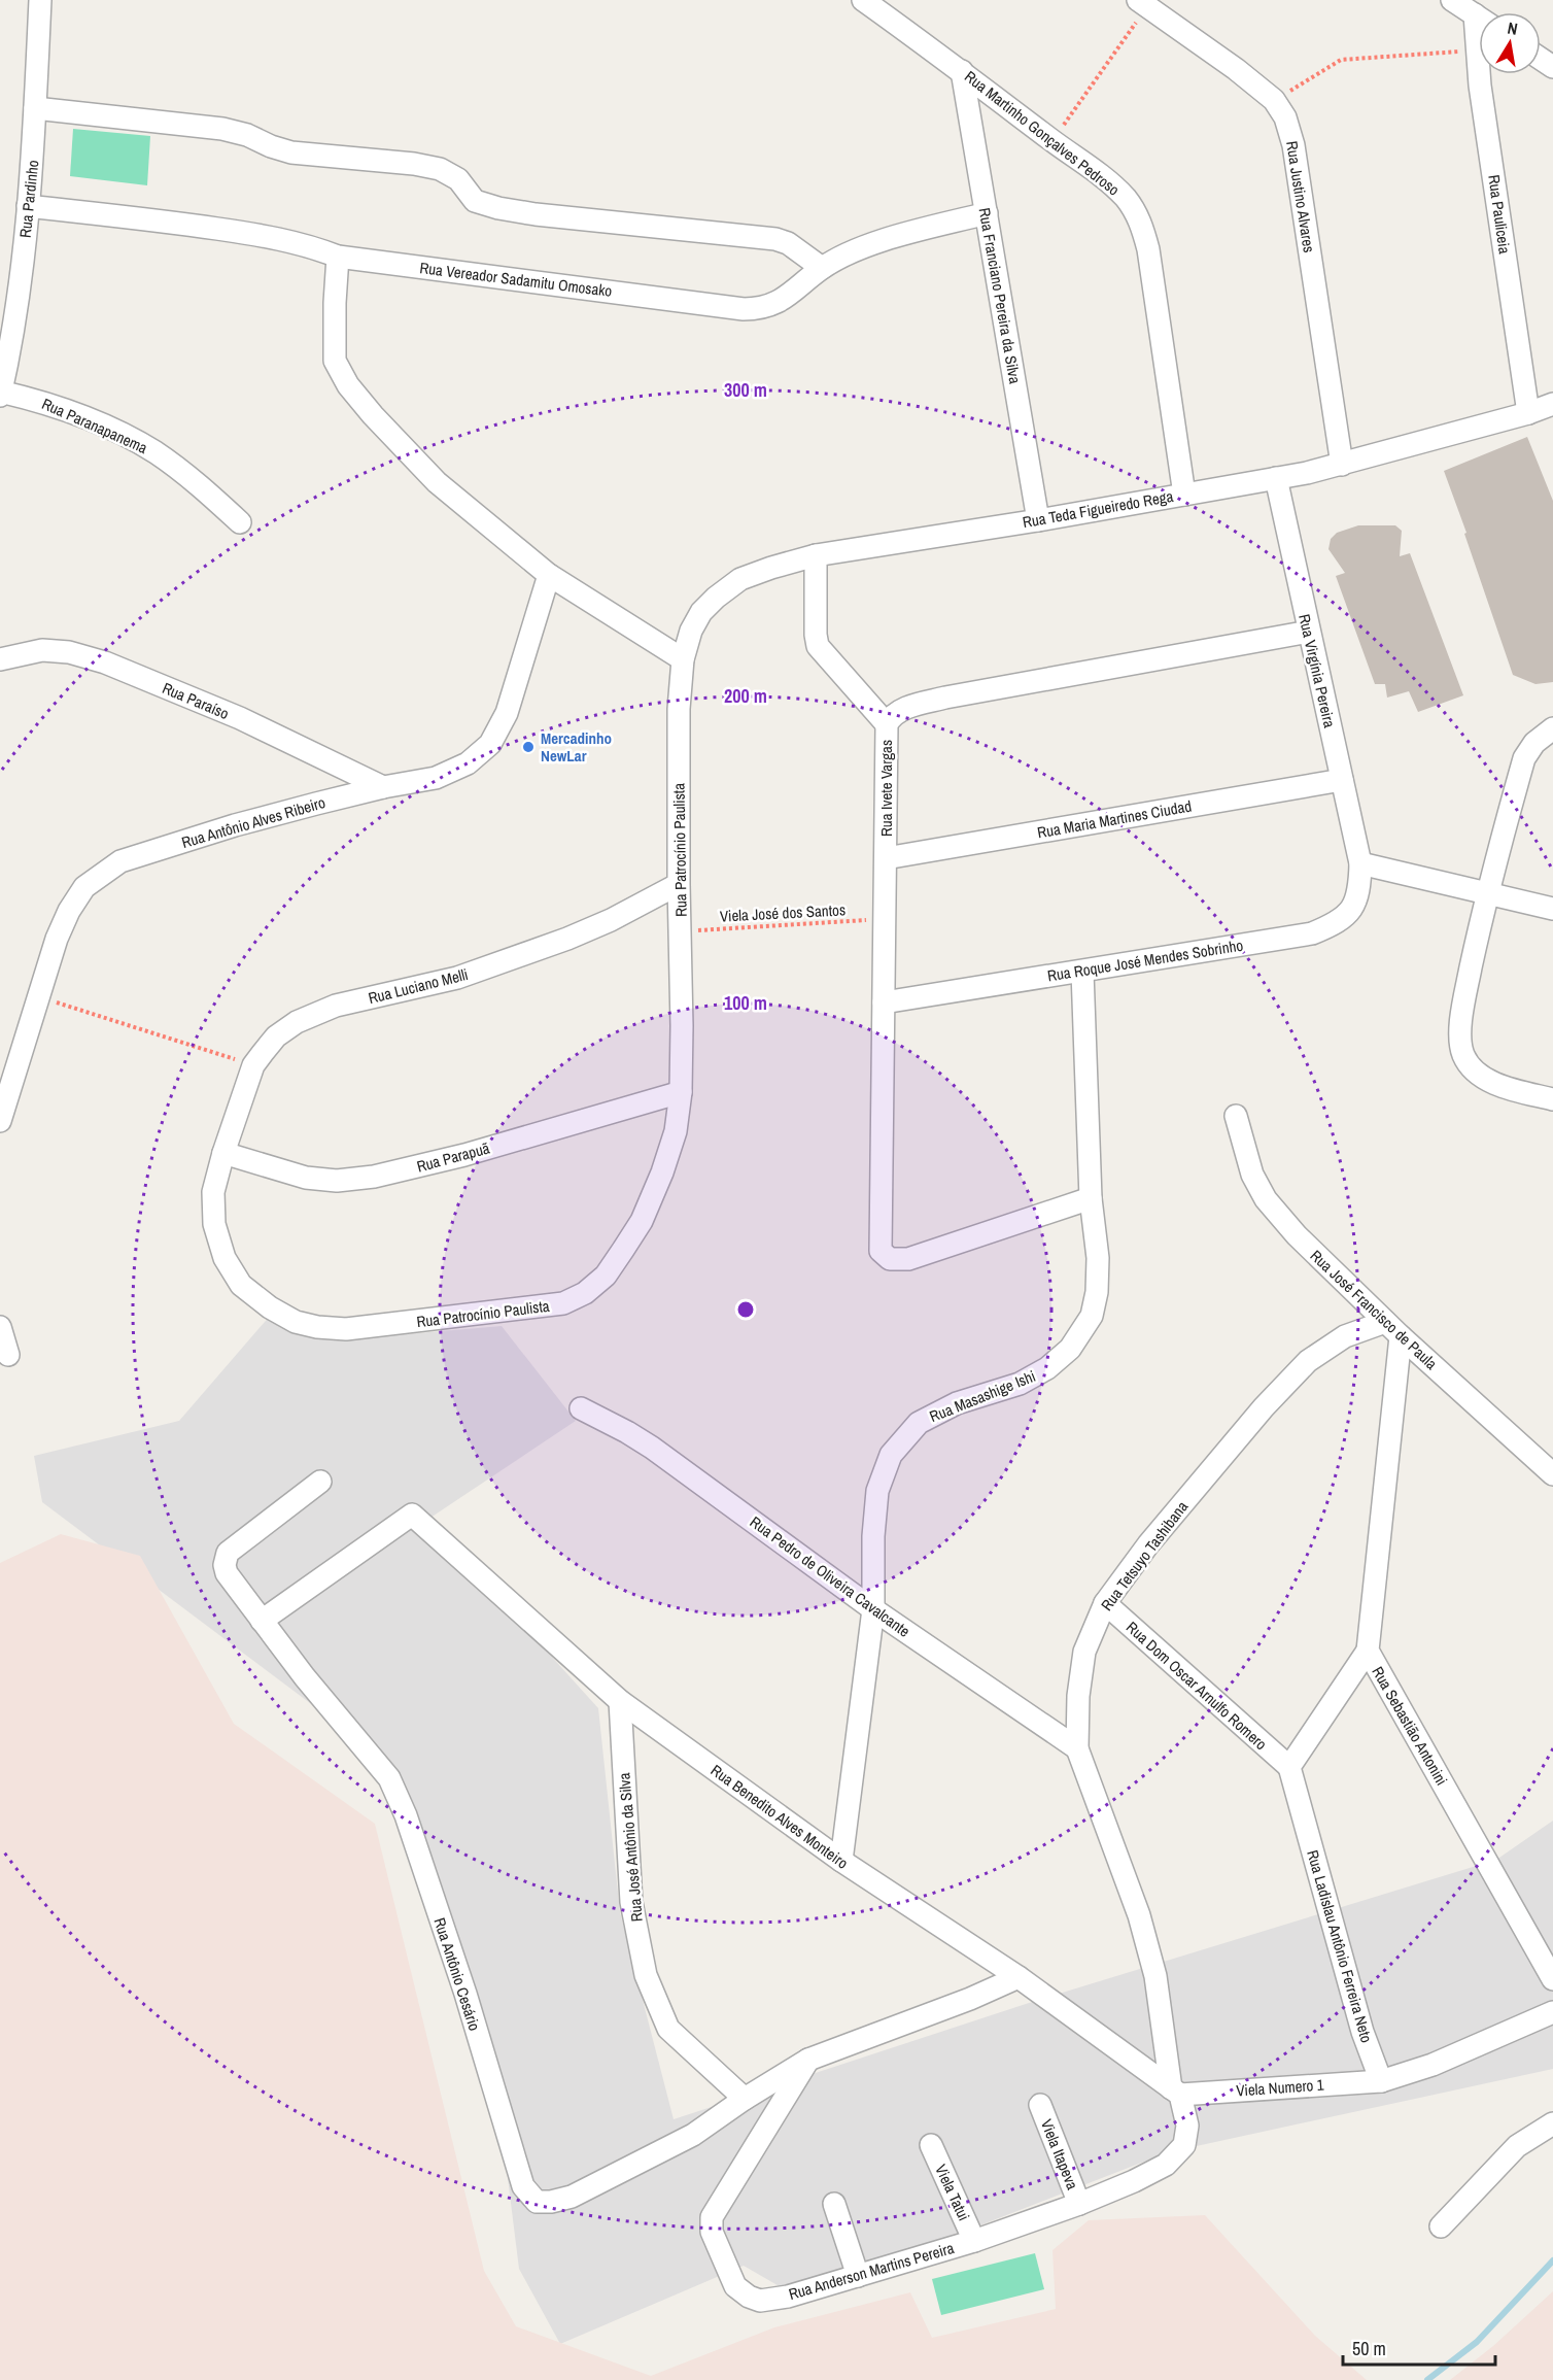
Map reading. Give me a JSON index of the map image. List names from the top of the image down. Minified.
{"streets":{"street":["Rua Martinho Gonçalves Pedroso","Rua Justino Alvares","Rua Pardinho","Rua Pauliceia","Rua Vereador Sadamitu Omosako","Rua Franciano Pereira da Silva","Rua Paranapanema","Rua Teda Figueiredo Rega","Rua Virgínia Pereira","Rua Paraíso","Rua Ivete Vargas","Rua Maria Martines Ciudad","Rua Antônio Alves Ribeiro","Rua Patrocínio Paulista","Rua Roque José Mendes Sobrinho","Rua Luciano Melli","Rua Parapuã","Rua José Francisco de Paula","Rua Masashige Ishi","Rua Tetsuyo Tashibana","Rua Pedro de Oliveira Cavalcante","Rua Dom Oscar Arnulfo Romero","Rua Sebastião Antonini","Rua Benedito Alves Monteiro","Rua José Antônio da Silva","Rua Ladislau Antônio Ferreira Neto","Rua Antônio Cesário","Viela Numero 1","Viela Itapeva","Viela Tatui","Rua Anderson Martins Pereira"],"path":["Viela José dos Santos"]},"crossings":[["Rua Martinho Gonçalves Pedroso","Rua Franciano Pereira da Silva"],["Rua Martinho Gonçalves Pedroso","Rua Teda Figueiredo Rega"],["Rua Justino Alvares","Rua Teda Figueiredo Rega"],["Rua Pardinho","Rua Vereador Sadamitu Omosako"],["Rua Pardinho","Rua Paranapanema"],["Rua Pauliceia","Rua Teda Figueiredo Rega"],["Rua Vereador Sadamitu Omosako","Rua Franciano Pereira da Silva"],["Rua Franciano Pereira da Silva","Rua Teda Figueiredo Rega"],["Rua Teda Figueiredo Rega","Rua Virgínia Pereira"],["Rua Teda Figueiredo Rega","Rua Patrocínio Paulista"],["Rua Virgínia Pereira","Rua Ivete Vargas"],["Rua Virgínia Pereira","Rua Maria Martines Ciudad"],["Rua Virgínia Pereira","Rua Roque José Mendes Sobrinho"],["Rua Paraíso","Rua Antônio Alves Ribeiro"],["Rua Ivete Vargas","Rua Maria Martines Ciudad"],["Rua Ivete Vargas","Viela José dos Santos"],["Rua Ivete Vargas","Rua Roque José Mendes Sobrinho"],["Rua Ivete Vargas","Rua Masashige Ishi"],["Rua Patrocínio Paulista","Viela José dos Santos"],["Rua Patrocínio Paulista","Rua Luciano Melli"],["Rua Patrocínio Paulista","Rua Parapuã"],["Rua Roque José Mendes Sobrinho","Rua Masashige Ishi"],["Rua Luciano Melli","Rua Parapuã"],["Rua José Francisco de Paula","Rua Tetsuyo Tashibana"],["Rua José Francisco de Paula","Rua Sebastião Antonini"],["Rua Masashige Ishi","Rua Pedro de Oliveira Cavalcante"],["Rua Masashige Ishi","Rua Benedito Alves Monteiro"],["Rua Tetsuyo Tashibana","Rua Pedro de Oliveira Cavalcante"],["Rua Tetsuyo Tashibana","Rua Dom Oscar Arnulfo Romero"],["Rua Tetsuyo Tashibana","Rua Sebastião Antonini"],["Rua Tetsuyo Tashibana","Rua Benedito Alves Monteiro"],["Rua Tetsuyo Tashibana","Viela Numero 1"],["Rua Tetsuyo Tashibana","Rua Anderson Martins Pereira"],["Rua Dom Oscar Arnulfo Romero","Rua Ladislau Antônio Ferreira Neto"],["Rua Benedito Alves Monteiro","Rua José Antônio da Silva"],["Rua Benedito Alves Monteiro","Rua Antônio Cesário"],["Rua Benedito Alves Monteiro","Viela Numero 1"],["Rua Benedito Alves Monteiro","Rua Anderson Martins Pereira"],["Rua José Antônio da Silva","Rua Antônio Cesário"],["Rua Ladislau Antônio Ferreira Neto","Viela Numero 1"],["Viela Numero 1","Rua Anderson Martins Pereira"],["Viela Itapeva","Rua Anderson Martins Pereira"],["Viela Tatui","Rua Anderson Martins Pereira"]],"places":["Mercadinho NewLar"],"scale_bar":"50 m","north":"top","rings":["300 m","200 m","100 m"]}
